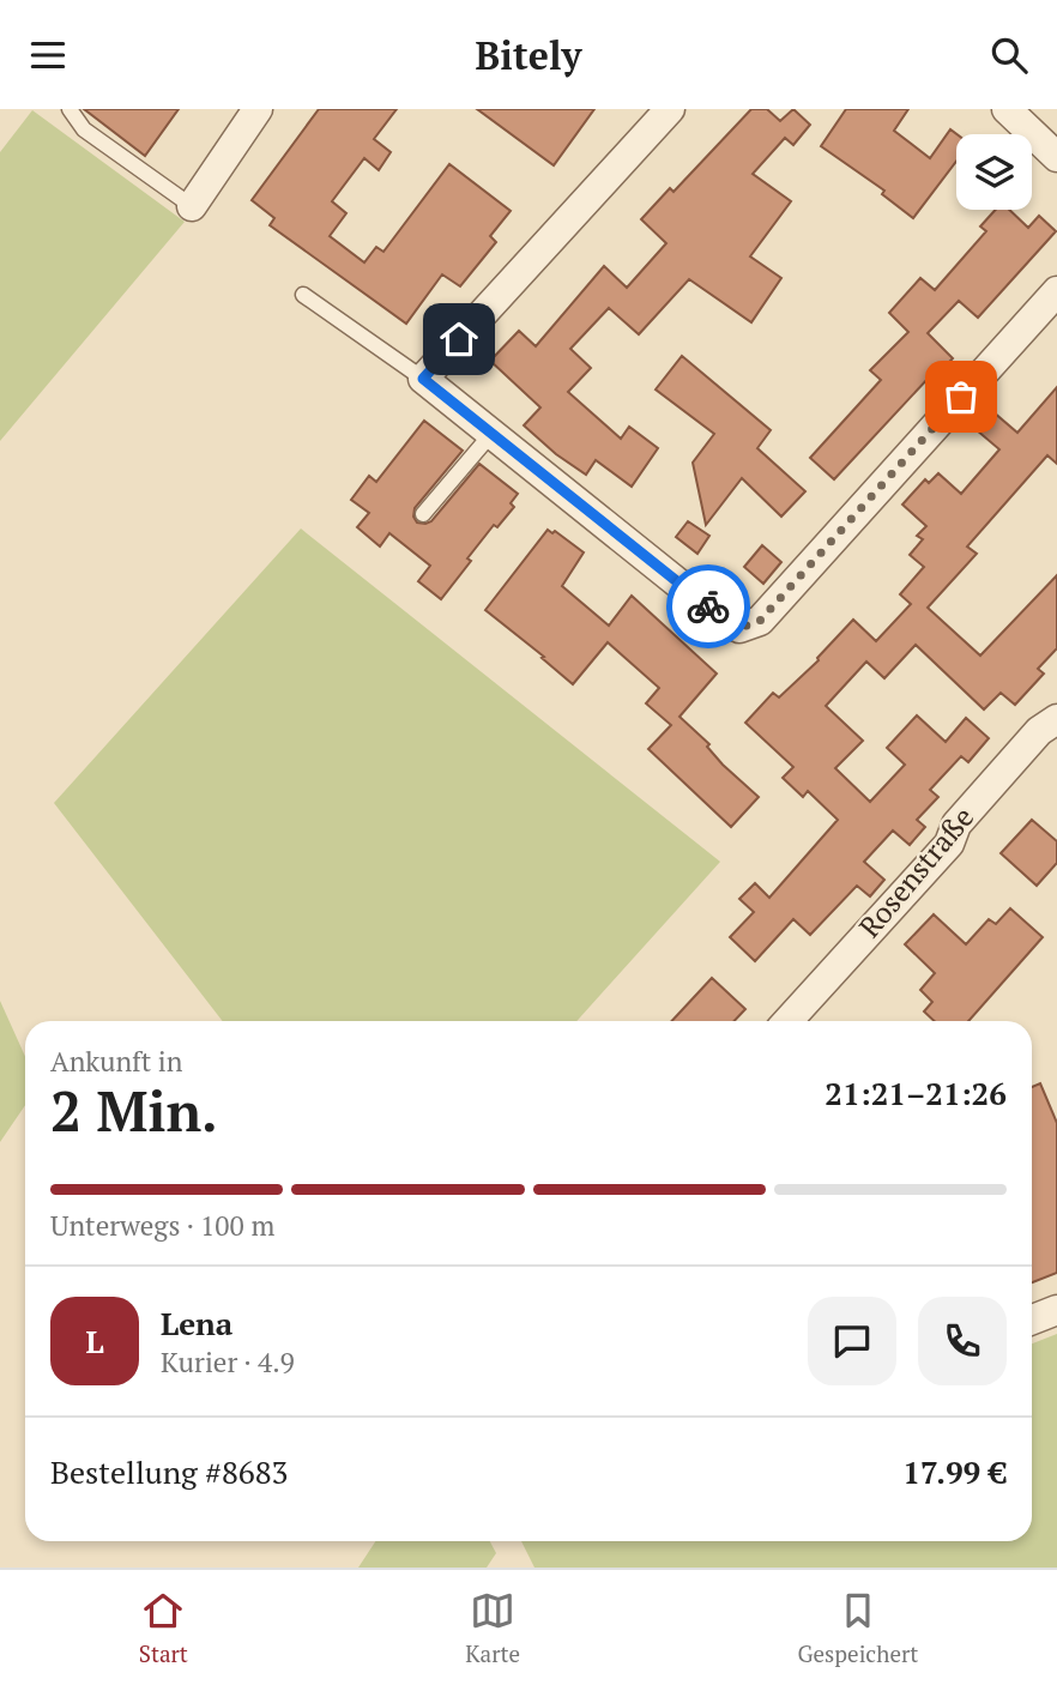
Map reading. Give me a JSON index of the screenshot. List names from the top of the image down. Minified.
{"streets":{"street":["Rosenstraße"]},"page":{"header":"Bitely","heading":["2 Min.","Ankunft in","21:21–21:26"],"panel":["Lena","Kurier · 4.9","Bestellung #8683","17.99 €"],"bar":"Unterwegs · 100 m","round":"L","tabs":["Start","Karte","Gespeichert"]}}
